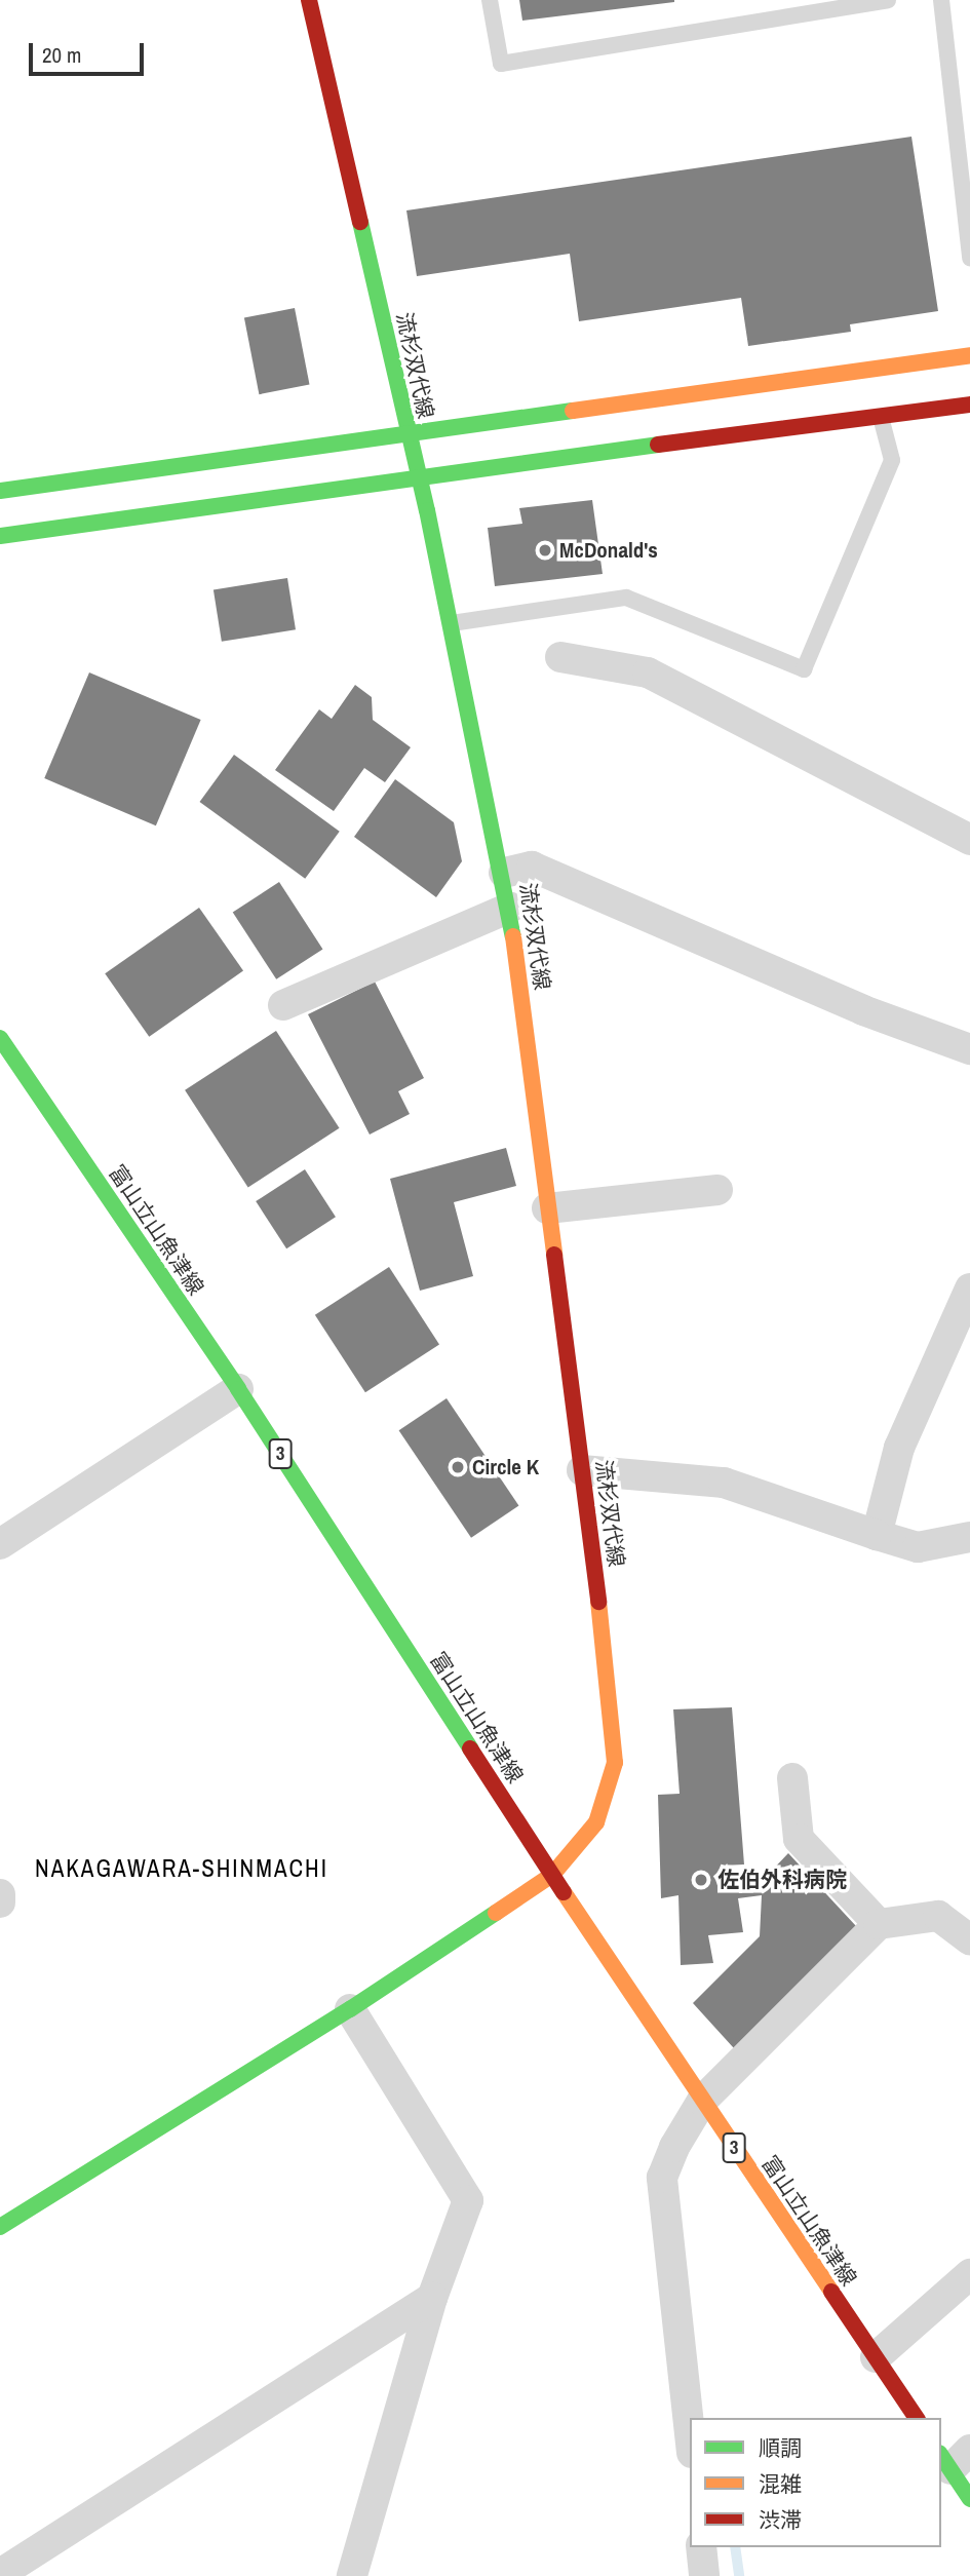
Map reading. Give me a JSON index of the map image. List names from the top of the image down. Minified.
{"streets":{"main road":["流杉双代線","富山立山魚津線","3"]},"crossings":[["流杉双代線","富山立山魚津線"]],"districts":["NAKAGAWARA-SHINMACHI"],"places":["McDonald's","Circle K","佐伯外科病院"],"legend":["順調","混雑","渋滞"],"scale_bar":"20 m"}
